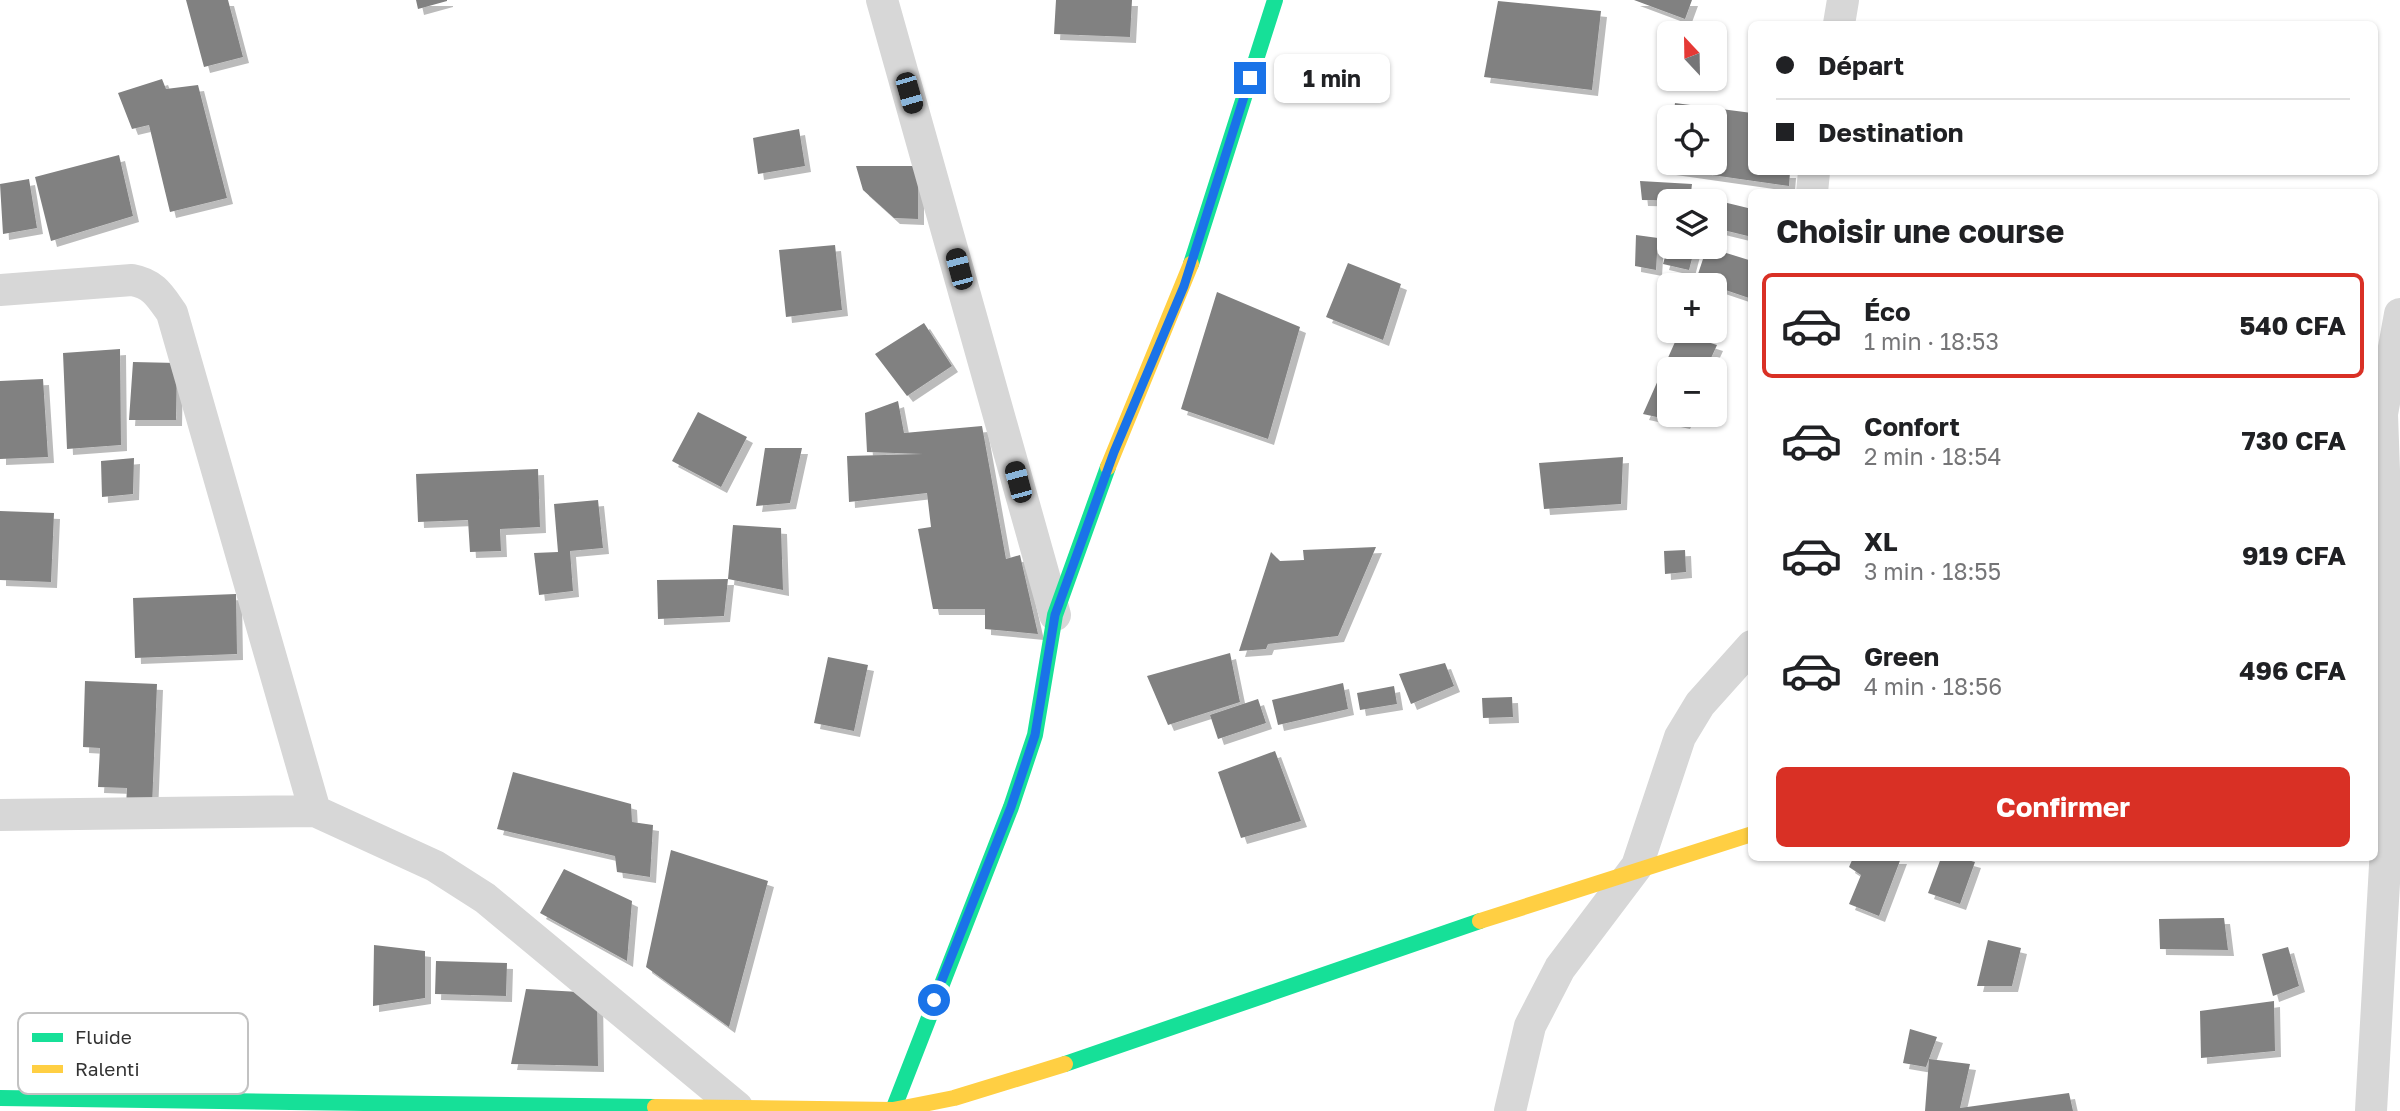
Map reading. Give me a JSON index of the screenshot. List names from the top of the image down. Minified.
{"legend":["Fluide","Ralenti"],"north":"top","page":{"map_buttons":["+","−"],"banner":["Départ","Destination"],"bubble":"1 min","heading":"Choisir une course","list":[{"name":"Éco","note":"1 min · 18:53","value":"540 CFA"},{"name":"Confort","note":"2 min · 18:54","value":"730 CFA"},{"name":"XL","note":"3 min · 18:55","value":"919 CFA"},{"name":"Green","note":"4 min · 18:56","value":"496 CFA"}],"buttons":"Confirmer"}}
